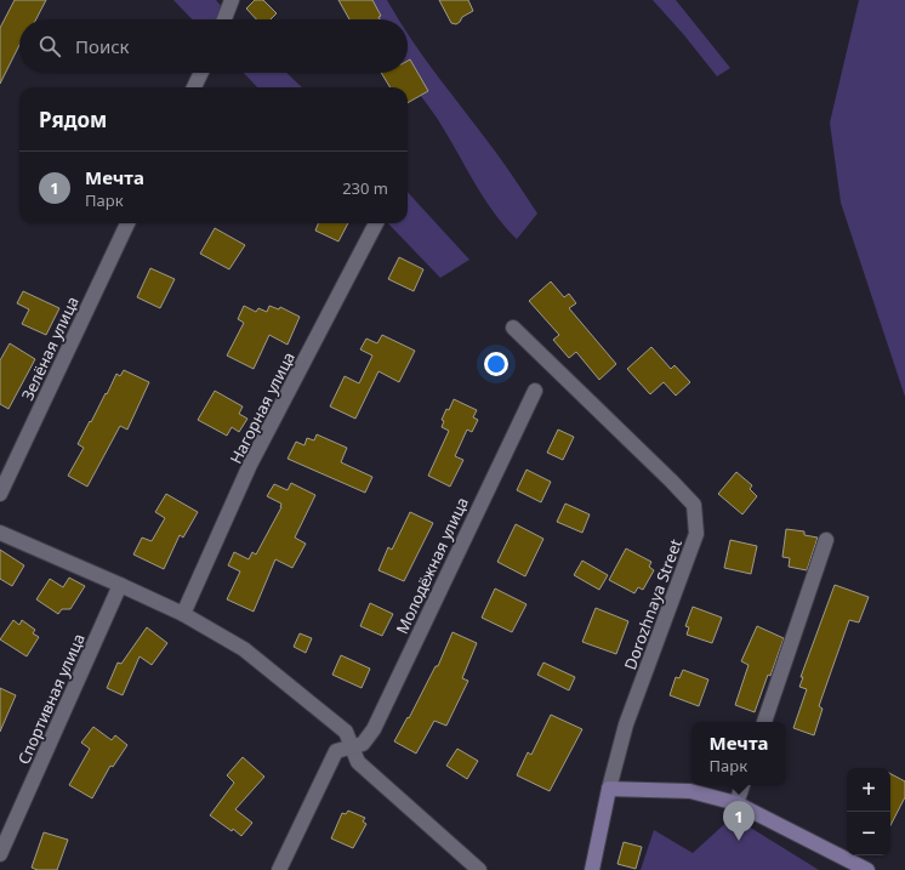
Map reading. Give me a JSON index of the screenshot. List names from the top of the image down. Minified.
{"streets":{"street":["Зелёная улица","Нагорная улица","Молодёжная улица","Dorozhnaya Street","Спортивная улица"]},"page":{"search":"Поиск","heading":"Рядом","list":[{"mark":"1","name":"Мечта","note":"Парк","value":"230 m"}],"popup":["Мечта","Парк"],"map_buttons":["+","−"],"pins":"1"}}
